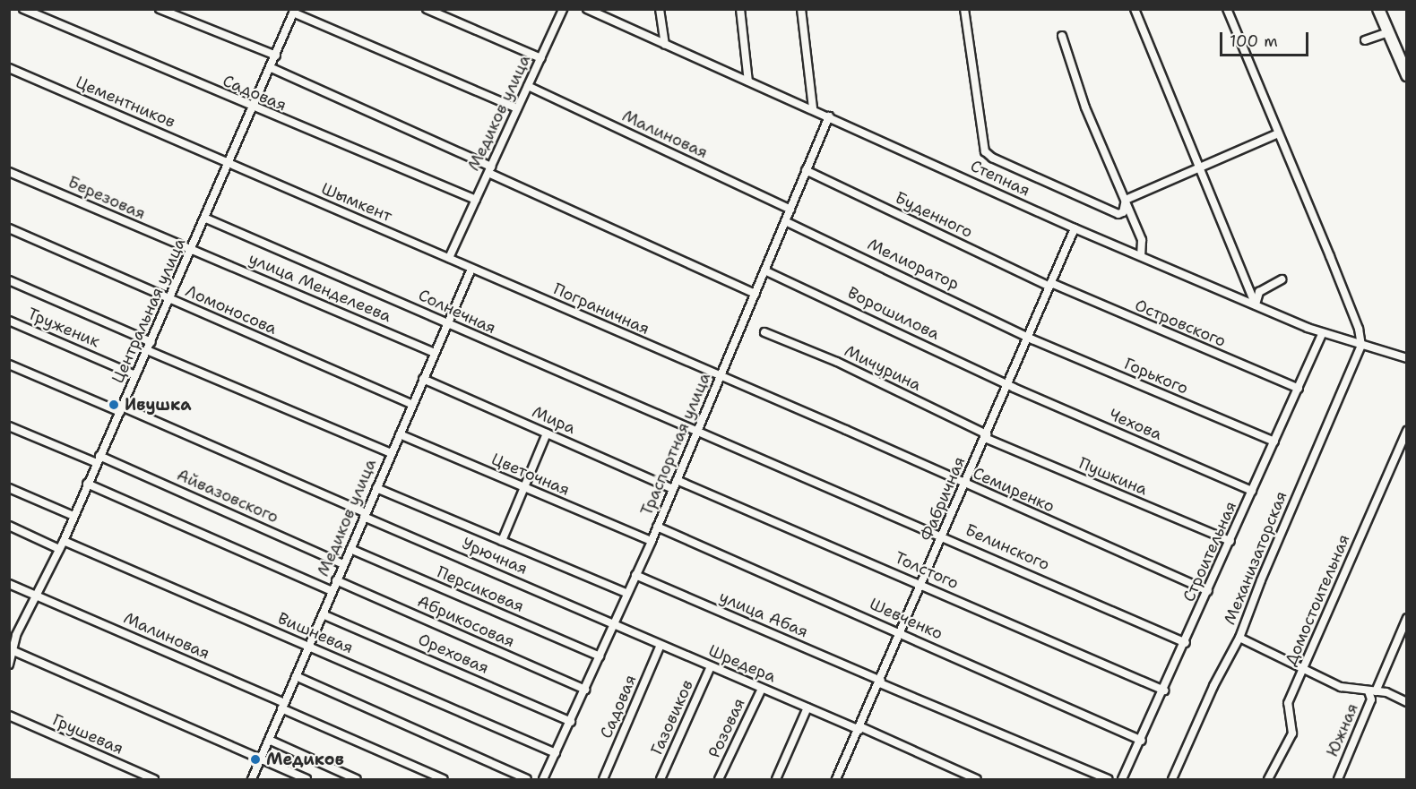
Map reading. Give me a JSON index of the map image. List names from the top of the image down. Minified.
{"streets":{"street":["Садовая","Цементников","Медиков улица","Малиновая","Степная","Березовая","Шымкент","Буденного","Мелиоратор","улица Менделеева","Пограничная","Ломоносова","Центральная улица","Солнечная","Ворошилова","Островского","Труженик","Мичурина","Горького","Мира","Чехова","Траспортная улица","Цветочная","Пушкина","Семиренко","Айвазовского","Фабричная","Белинского","Строительная","Урючная","Механизаторская","Толстого","Персиковая","Домостоительная","улица Абая","Шевченко","Абрикосовая","Вишневая","Ореховая","Шредера","Газовиков","Розовая","Южная","Грушевая"]},"crossings":[["Садовая","Медиков улица"],["Садовая","Центральная улица"],["Садовая","Шредера"],["Цементников","Шымкент"],["Цементников","Центральная улица"],["Медиков улица","Малиновая"],["Медиков улица","Шымкент"],["Медиков улица","улица Менделеева"],["Медиков улица","Пограничная"],["Медиков улица","Ломоносова"],["Медиков улица","Солнечная"],["Медиков улица","Мира"],["Медиков улица","Цветочная"],["Медиков улица","Айвазовского"],["Медиков улица","Урючная"],["Медиков улица","Персиковая"],["Медиков улица","Абрикосовая"],["Медиков улица","Вишневая"],["Медиков улица","Ореховая"],["Малиновая","Центральная улица"],["Малиновая","Траспортная улица"],["Степная","Траспортная улица"],["Степная","Фабричная"],["Степная","Строительная"],["Степная","Механизаторская"],["Березовая","улица Менделеева"],["Березовая","Центральная улица"],["Шымкент","Пограничная"],["Шымкент","Центральная улица"],["Буденного","Островского"],["Буденного","Траспортная улица"],["Буденного","Фабричная"],["Мелиоратор","Горького"],["Мелиоратор","Траспортная улица"],["Мелиоратор","Фабричная"],["улица Менделеева","Центральная улица"],["Пограничная","Траспортная улица"],["Пограничная","Семиренко"],["Ломоносова","Центральная улица"],["Центральная улица","Солнечная"],["Центральная улица","Труженик"],["Центральная улица","Айвазовского"],["Центральная улица","Вишневая"],["Солнечная","Траспортная улица"],["Солнечная","Белинского"],["Ворошилова","Чехова"],["Ворошилова","Траспортная улица"],["Ворошилова","Фабричная"],["Островского","Фабричная"],["Островского","Строительная"],["Мичурина","Пушкина"],["Мичурина","Фабричная"],["Горького","Фабричная"],["Горького","Строительная"],["Мира","Траспортная улица"],["Чехова","Фабричная"],["Чехова","Строительная"],["Траспортная улица","Цветочная"],["Траспортная улица","Семиренко"],["Траспортная улица","Белинского"],["Траспортная улица","Урючная"],["Траспортная улица","Толстого"],["Траспортная улица","Персиковая"],["Траспортная улица","улица Абая"],["Траспортная улица","Шевченко"],["Траспортная улица","Абрикосовая"],["Траспортная улица","Вишневая"],["Траспортная улица","Ореховая"],["Траспортная улица","Шредера"],["Пушкина","Фабричная"],["Пушкина","Строительная"],["Семиренко","Фабричная"],["Семиренко","Строительная"],["Фабричная","Белинского"],["Фабричная","Толстого"],["Фабричная","улица Абая"],["Фабричная","Шевченко"],["Фабричная","Шредера"],["Белинского","Строительная"],["Строительная","Толстого"],["Строительная","Шевченко"],["Урючная","Шредера"],["Шредера","Газовиков"],["Шредера","Розовая"]],"places":["Ивушка","Медиков"],"scale_bar":"100 m"}
